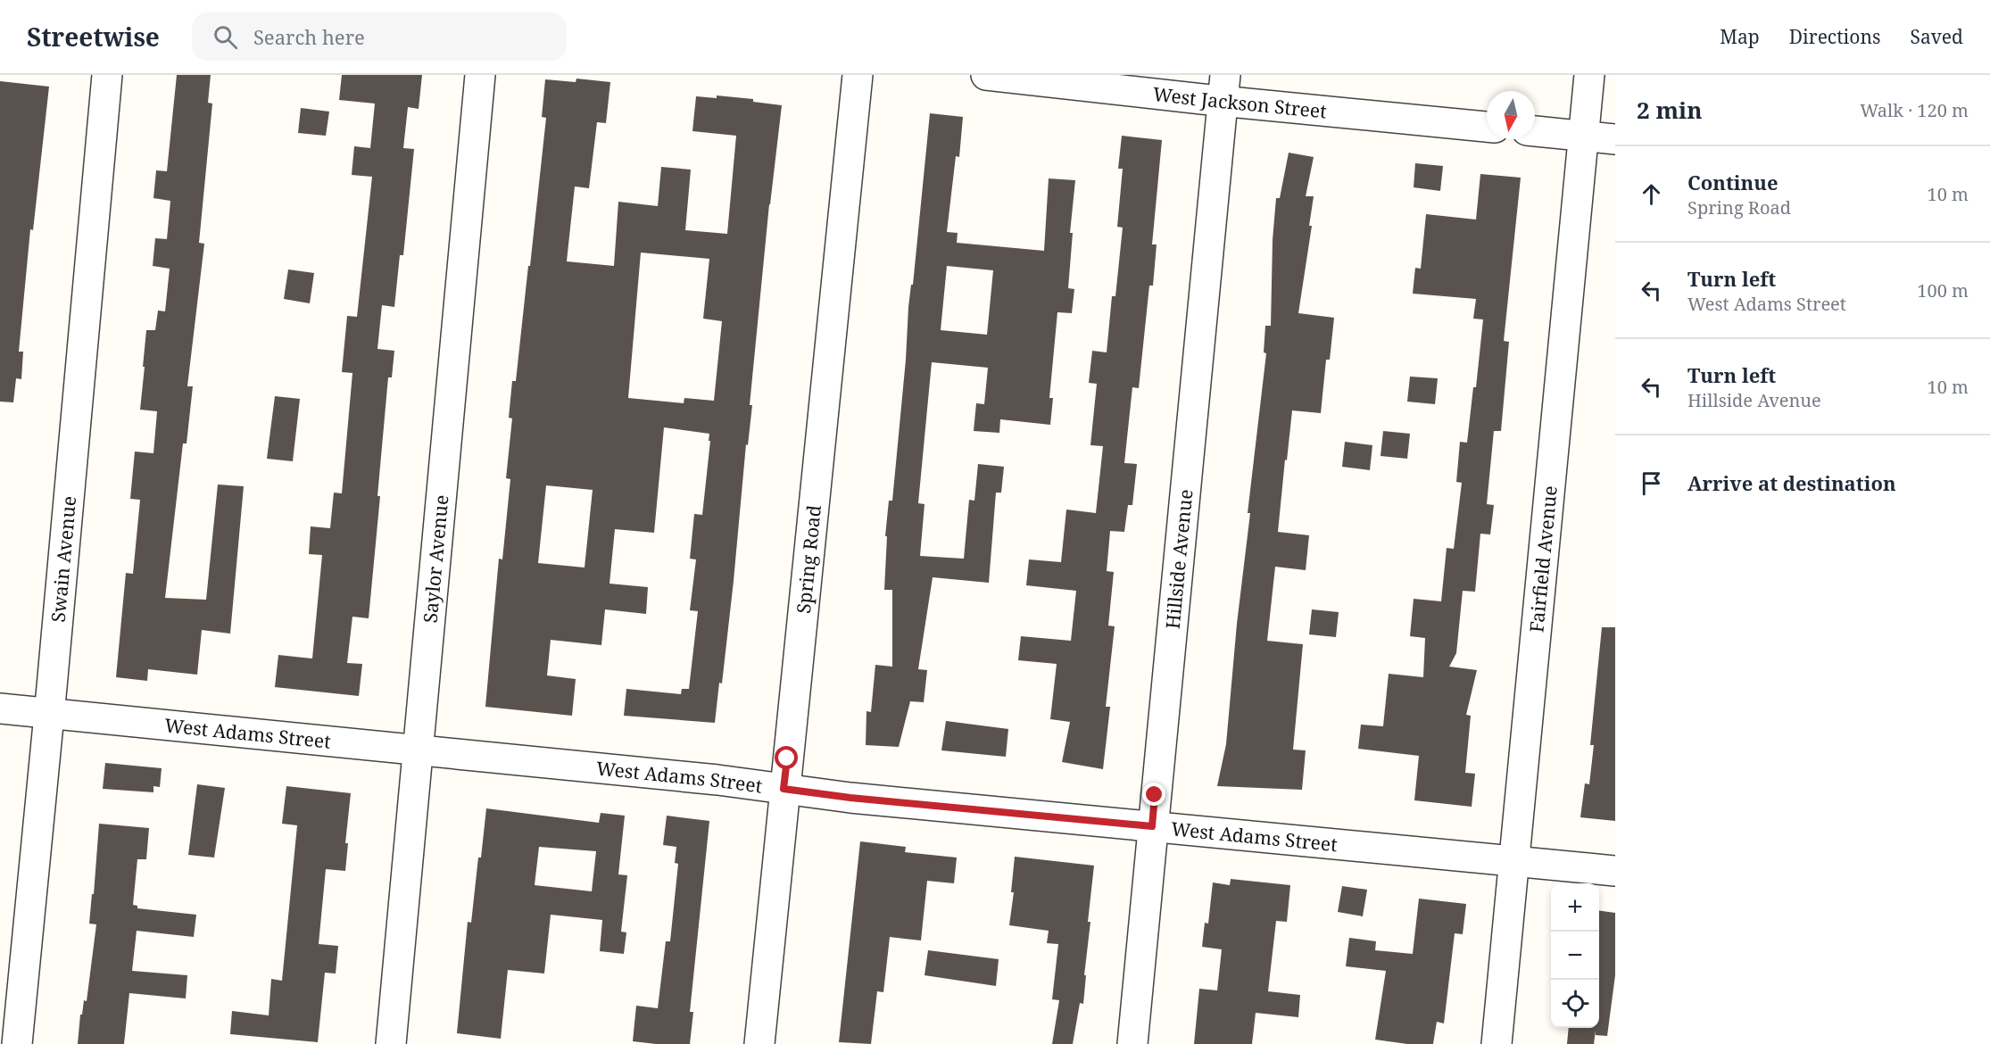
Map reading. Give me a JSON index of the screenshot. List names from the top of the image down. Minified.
{"streets":{"street":["West Jackson Street","Swain Avenue","Saylor Avenue","Spring Road","Hillside Avenue","Fairfield Avenue","West Adams Street"]},"crossings":[["West Jackson Street","Hillside Avenue"],["Swain Avenue","West Adams Street"],["Saylor Avenue","West Adams Street"],["Spring Road","West Adams Street"],["Hillside Avenue","West Adams Street"],["Fairfield Avenue","West Adams Street"]],"north":"bottom","page":{"header":"Streetwise","search":"Search here","nav":["Map","Directions","Saved"],"heading":["2 min","Walk · 120 m"],"list":[["Continue","Spring Road","10 m"],["Turn left","West Adams Street","100 m"],["Turn left","Hillside Avenue","10 m"],"Arrive at destination"],"map_buttons":["+","−"]}}
